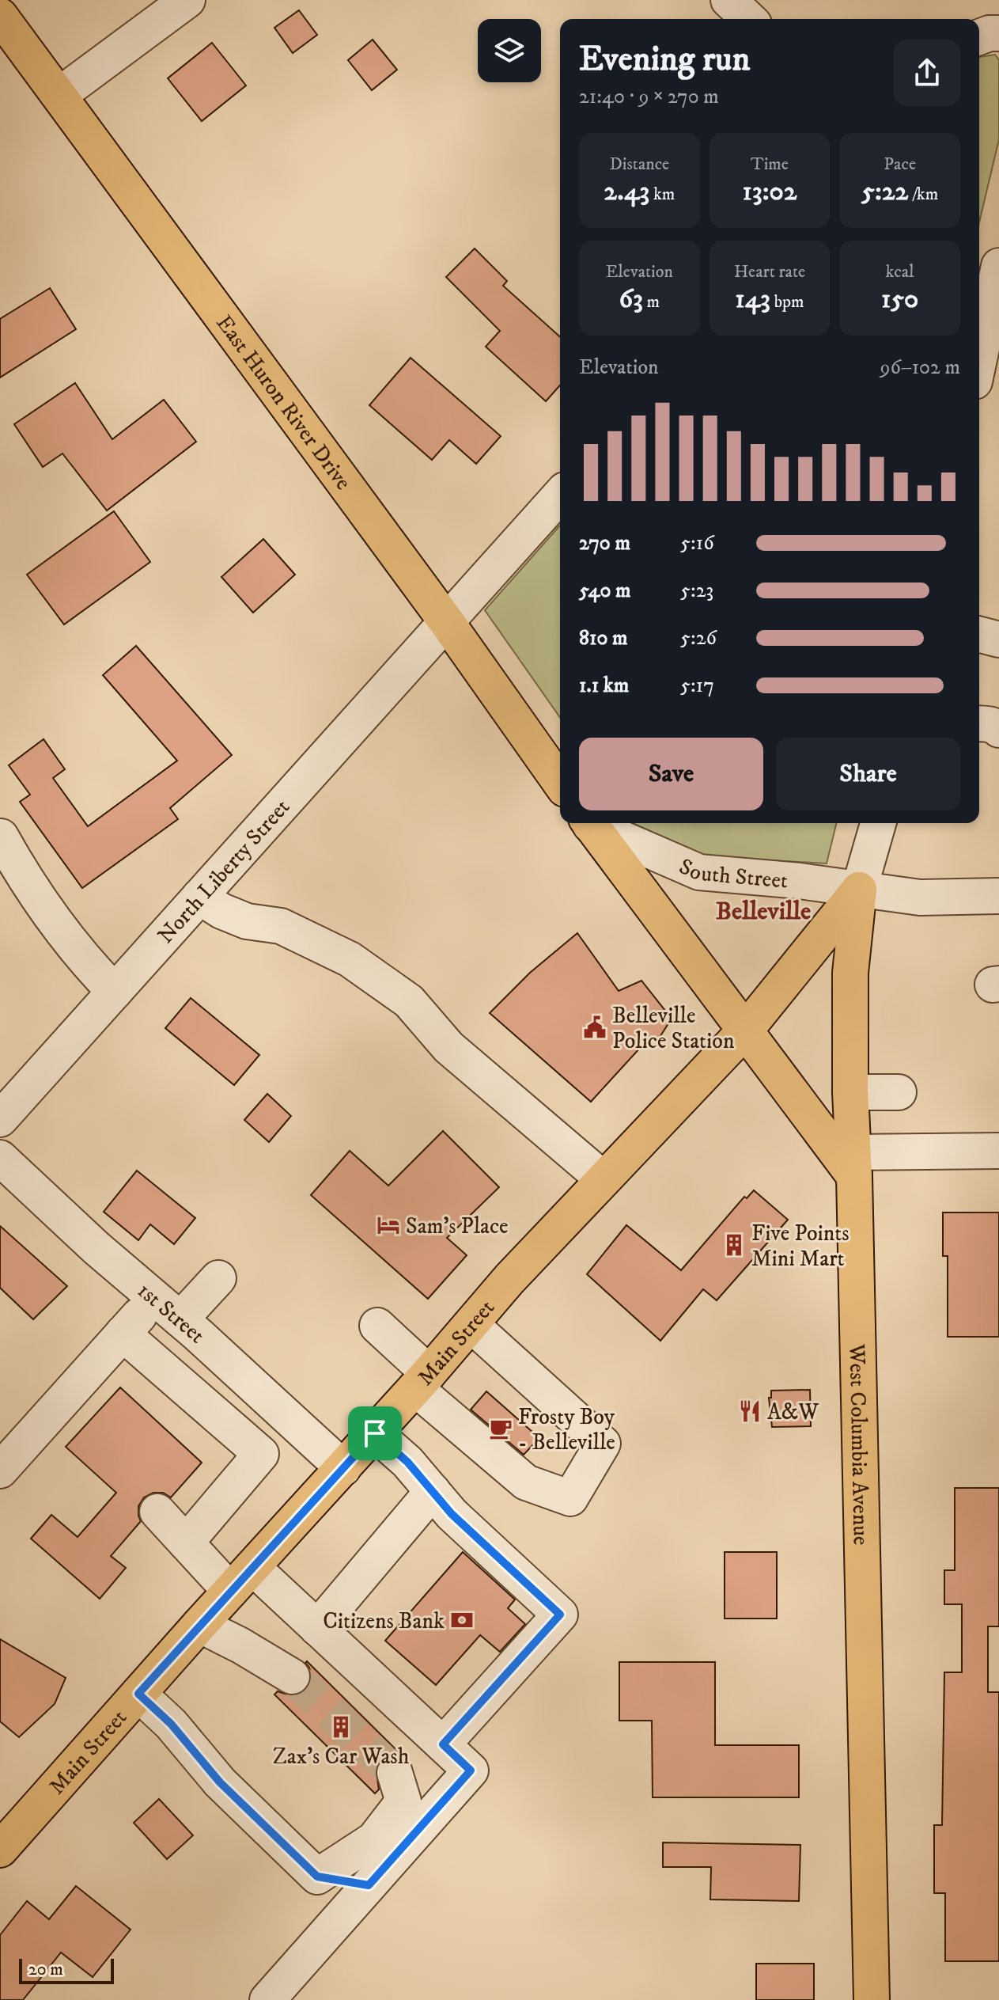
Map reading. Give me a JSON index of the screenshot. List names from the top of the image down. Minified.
{"streets":{"main road":["East Huron River Drive","Main Street","West Columbia Avenue"],"street":["South Street","North Liberty Street","1st Street"]},"crossings":[["East Huron River Drive","North Liberty Street"],["South Street","Main Street"],["South Street","West Columbia Avenue"],["1st Street","Main Street"],["Main Street","West Columbia Avenue"]],"districts":["Belleville"],"places":{"public building":["Belleville Police Station"],"hotel":["Sam's Place"],"building":["Five Points Mini Mart","Zax's Car Wash"],"restaurant":["A&W"],"cafe":["Frosty Boy - Belleville"],"bank":["Citizens Bank"]},"scale_bar":"20 m","page":{"heading":["Evening run","21:40 · 9 × 270 m"],"stats":[["Distance","2.43 km"],["Time","13:02"],["Pace","5:22 /km"],["Elevation","63 m"],["Heart rate","143 bpm"],["kcal","150"]],"chart":["Elevation","96–102 m"],"list":[{"name":"270 m","note":"5:16"},{"name":"540 m","note":"5:23"},{"name":"810 m","note":"5:26"},{"name":"1.1 km","note":"5:17"}],"buttons":["Save","Share"],"scale":"20 m"}}
